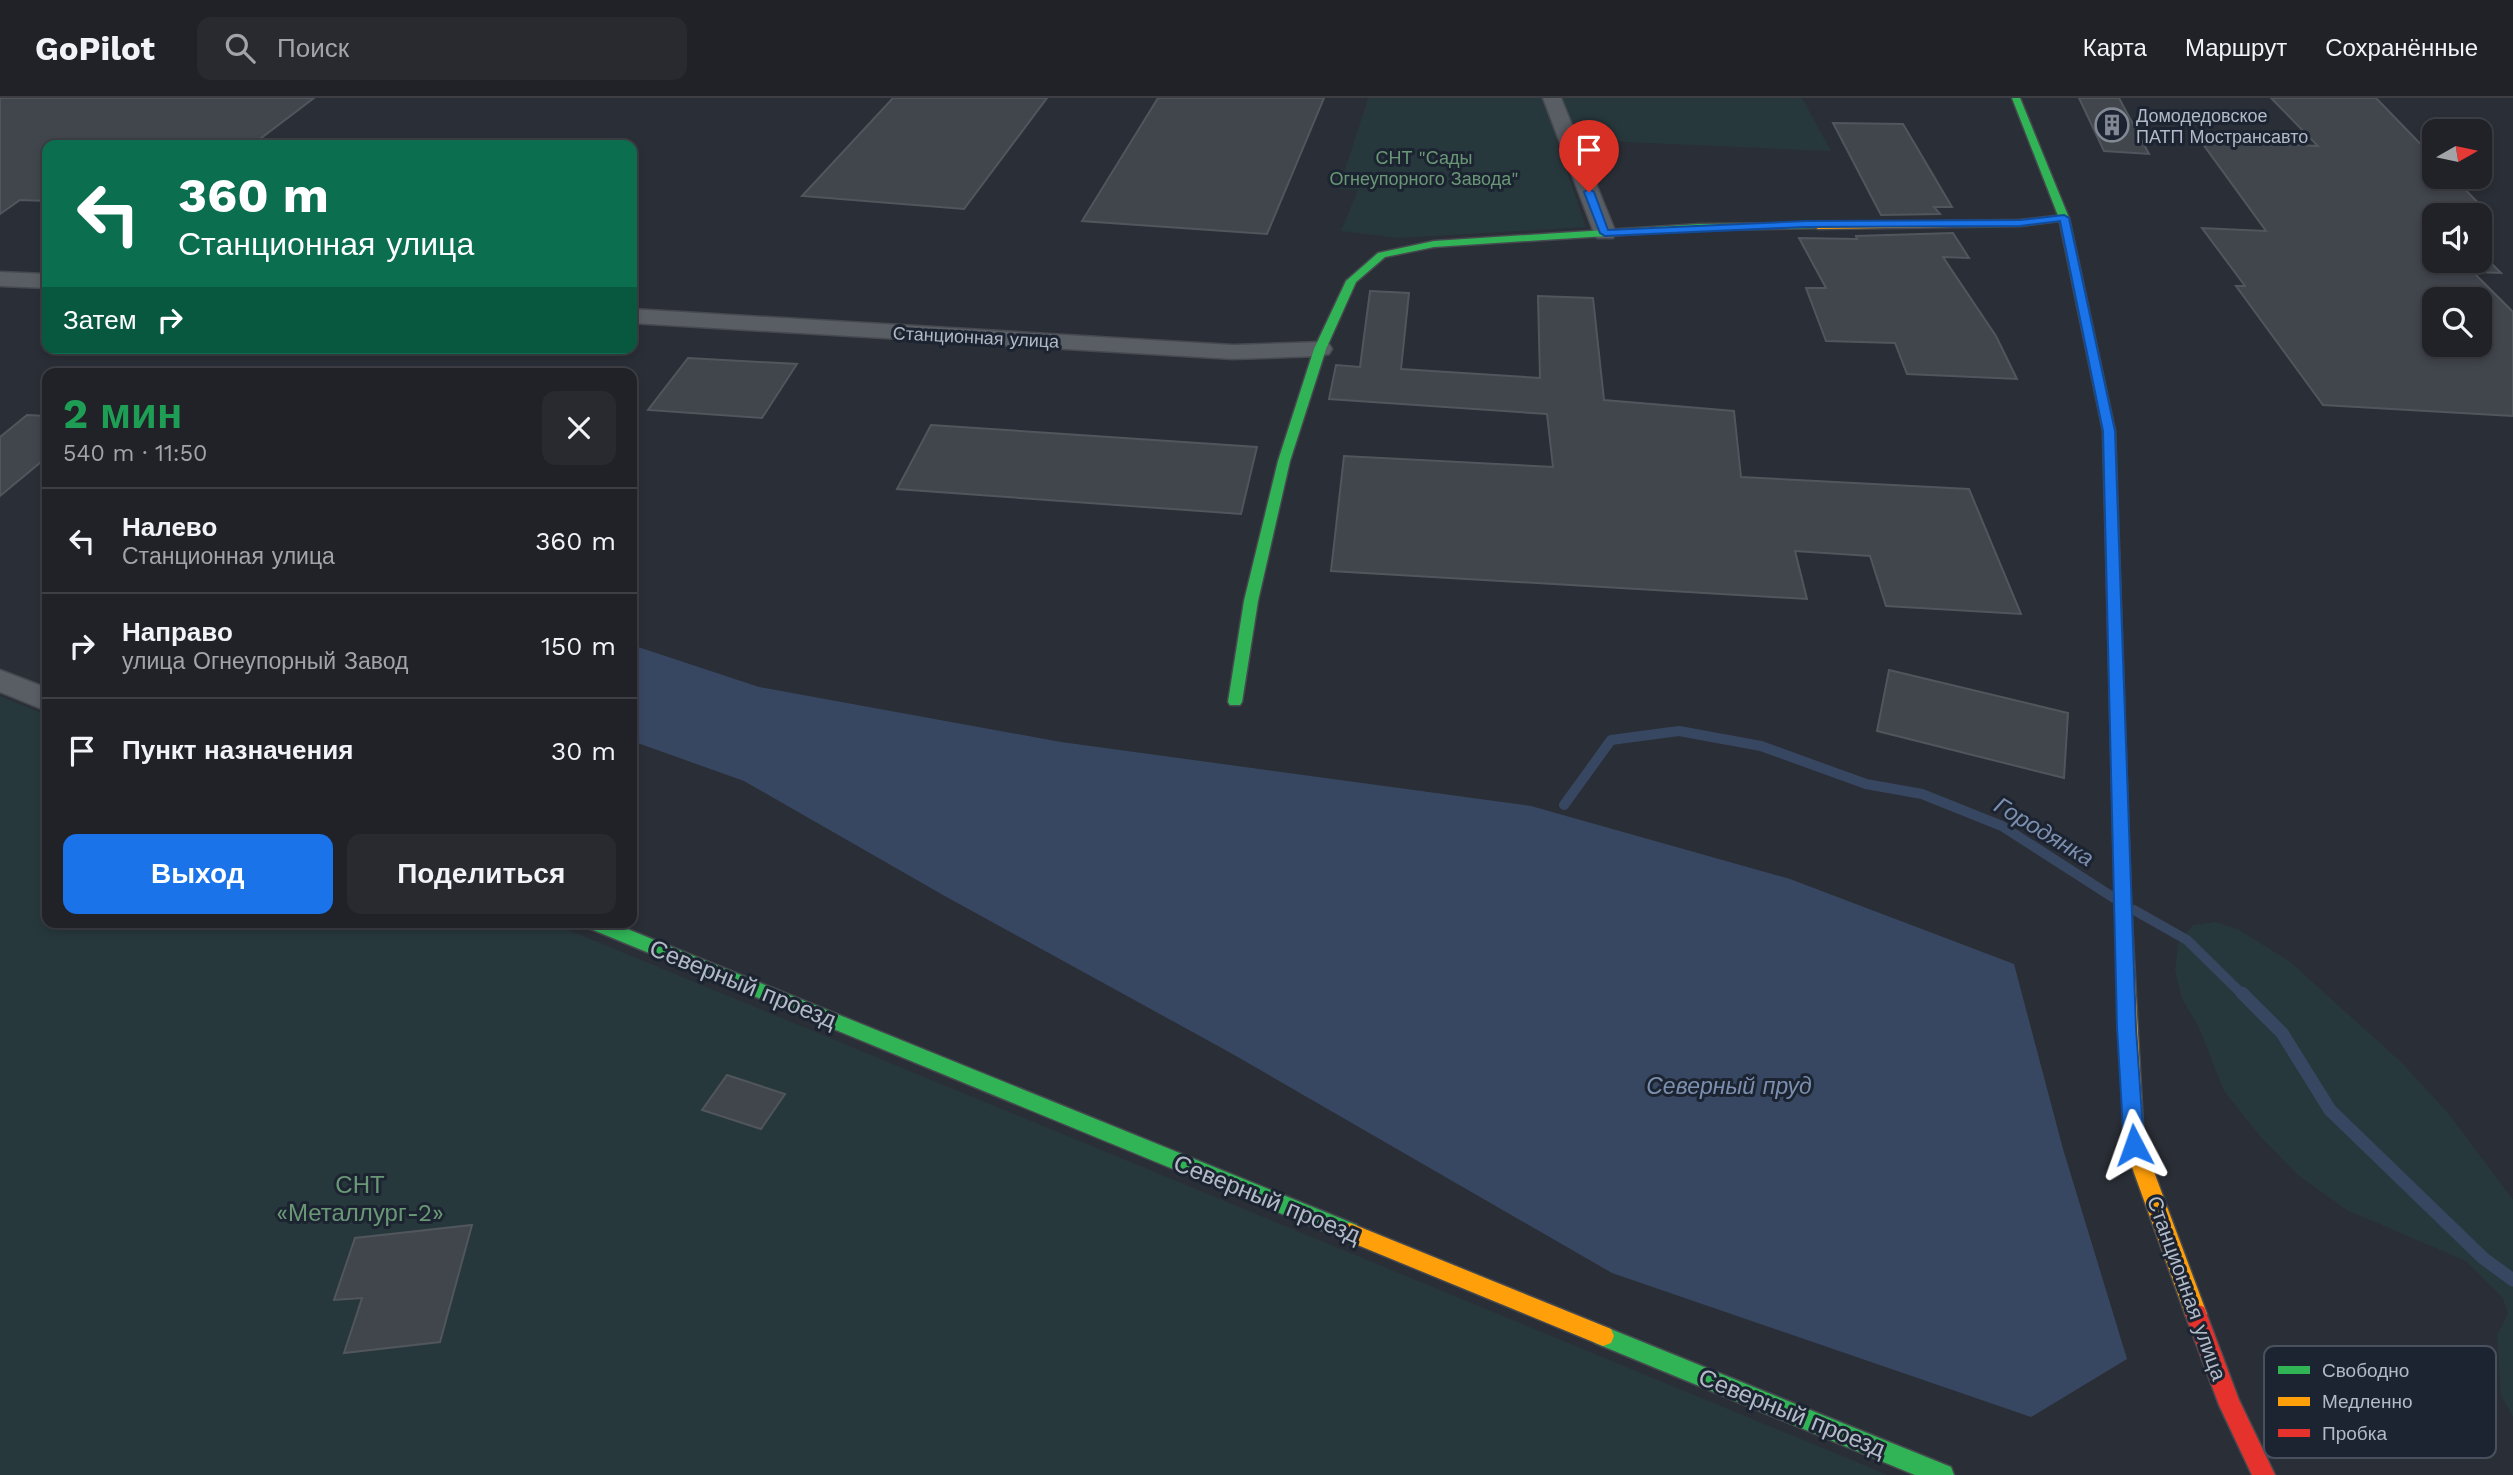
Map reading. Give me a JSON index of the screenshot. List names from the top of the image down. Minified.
{"streets":{"street":["Станционная улица","Северный проезд"]},"water":["Городянка","Северный пруд"],"parks":["СНТ \"Сады Огнеупорного Завода\"","СНТ «Металлург-2»"],"places":{"building":["Домодедовское ПАТП Мострансавто"]},"legend":["Свободно","Медленно","Пробка"],"north":"right","page":{"header":"GoPilot","search":"Поиск","nav":["Карта","Маршрут","Сохранённые"],"turn":["360 m","Станционная улица"],"then":"Затем","heading":["2 мин","540 m · 11:50"],"list":[{"name":"Налево","note":"Станционная улица","value":"360 m"},{"name":"Направо","note":"улица Огнеупорный Завод","value":"150 m"},{"name":"Пункт назначения","value":"30 m"}],"buttons":["Выход","Поделиться"]}}
